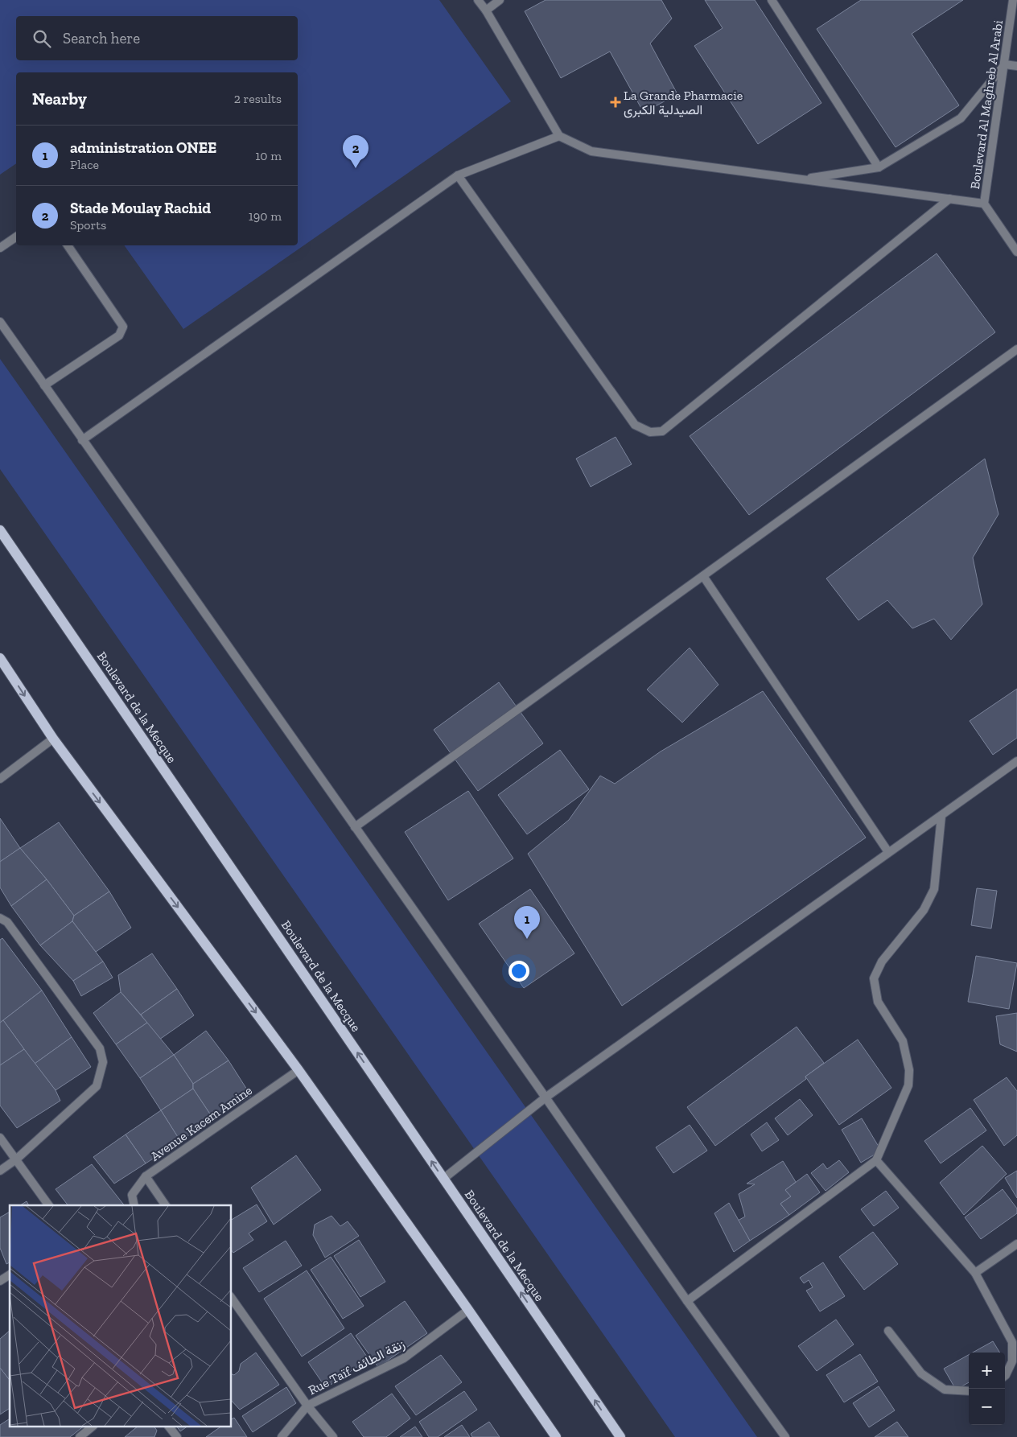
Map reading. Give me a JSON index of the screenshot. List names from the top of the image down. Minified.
{"streets":{"main road":["Boulevard de la Mecque"],"street":["Boulevard Al Maghreb Al Arabi","Avenue Kacem Amine","Rue Taïf زنقة الطائف"]},"places":{"health":["La Grande Pharmacie الصيدلية الكبرى"]},"page":{"search":"Search here","heading":["Nearby","2 results"],"list":[{"mark":"1","name":"administration ONEE","note":"Place","value":"10 m"},{"mark":"2","name":"Stade Moulay Rachid","note":"Sports","value":"190 m"}],"pins":["2","1"],"map_buttons":["+","−"]}}
